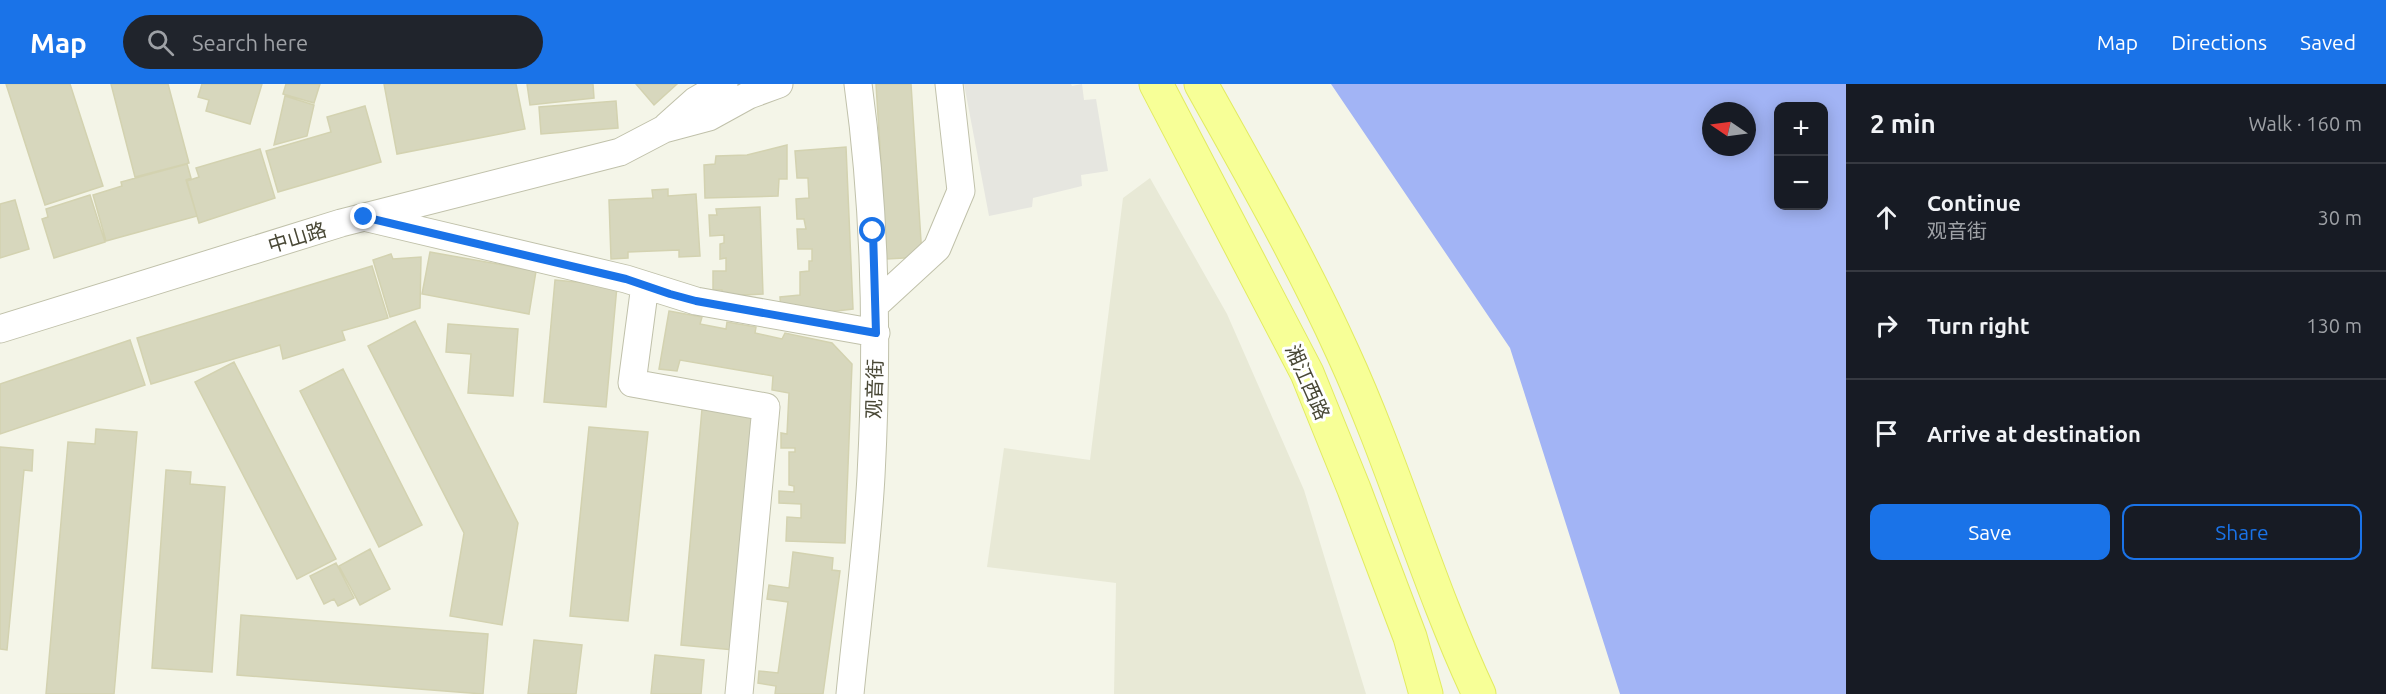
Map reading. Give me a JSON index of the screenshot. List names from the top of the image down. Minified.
{"streets":{"main road":["湘江西路"],"street":["中山路","观音街"]},"north":"left","page":{"header":"Map","search":"Search here","nav":["Map","Directions","Saved"],"heading":["2 min","Walk · 160 m"],"map_buttons":["+","−"],"list":[["Continue","观音街","30 m"],["Turn right","130 m"],"Arrive at destination"],"buttons":["Save","Share"]}}
